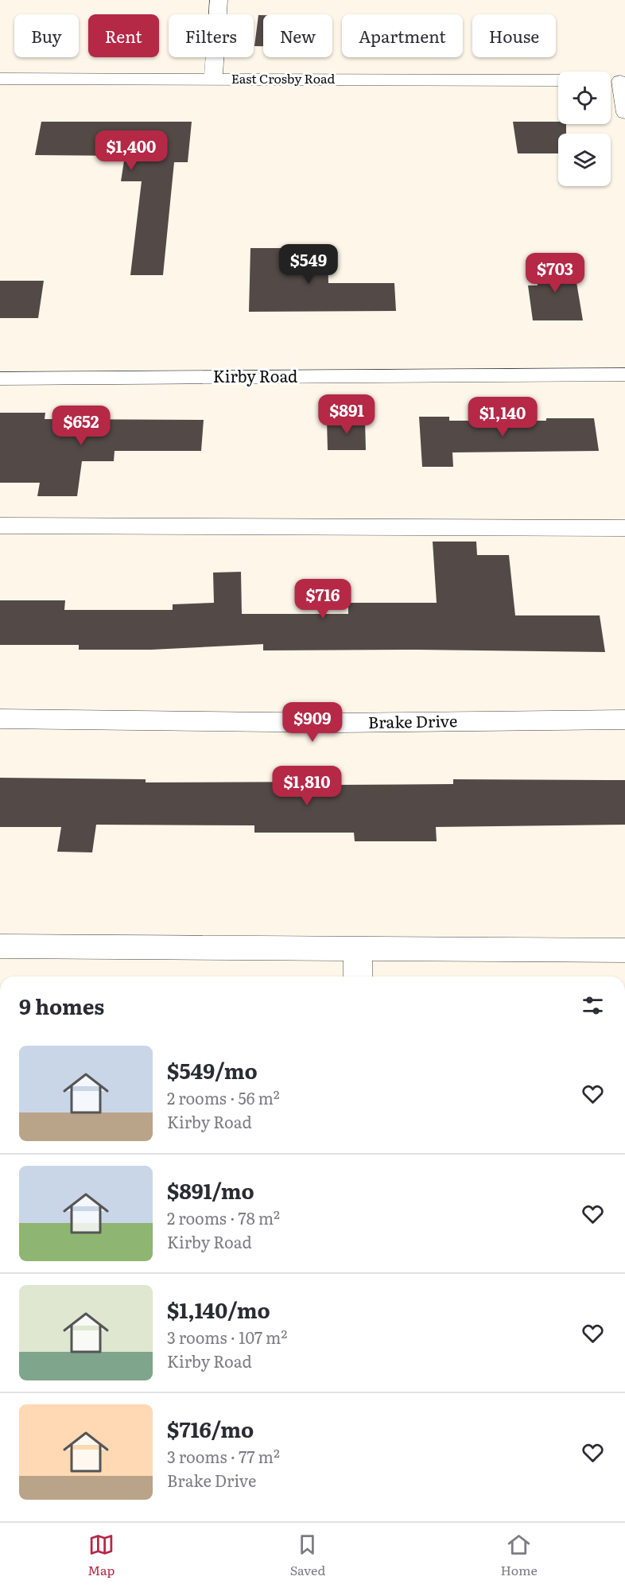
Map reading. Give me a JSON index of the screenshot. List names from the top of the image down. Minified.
{"streets":{"street":["East Crosby Road","Kirby Road","Brake Drive"]},"page":{"chip":["Buy","Rent","Filters","New","Apartment","House"],"price":["$1,400","$549","$703","$891","$1,140","$652","$716","$909","$1,810"],"heading":"9 homes","list":[{"name":"$549/mo","note":"2 rooms · 56 m² · Kirby Road"},{"name":"$891/mo","note":"2 rooms · 78 m² · Kirby Road"},{"name":"$1,140/mo","note":"3 rooms · 107 m² · Kirby Road"},{"name":"$716/mo","note":"3 rooms · 77 m² · Brake Drive"}],"tabs":["Map","Saved","Home"]}}
